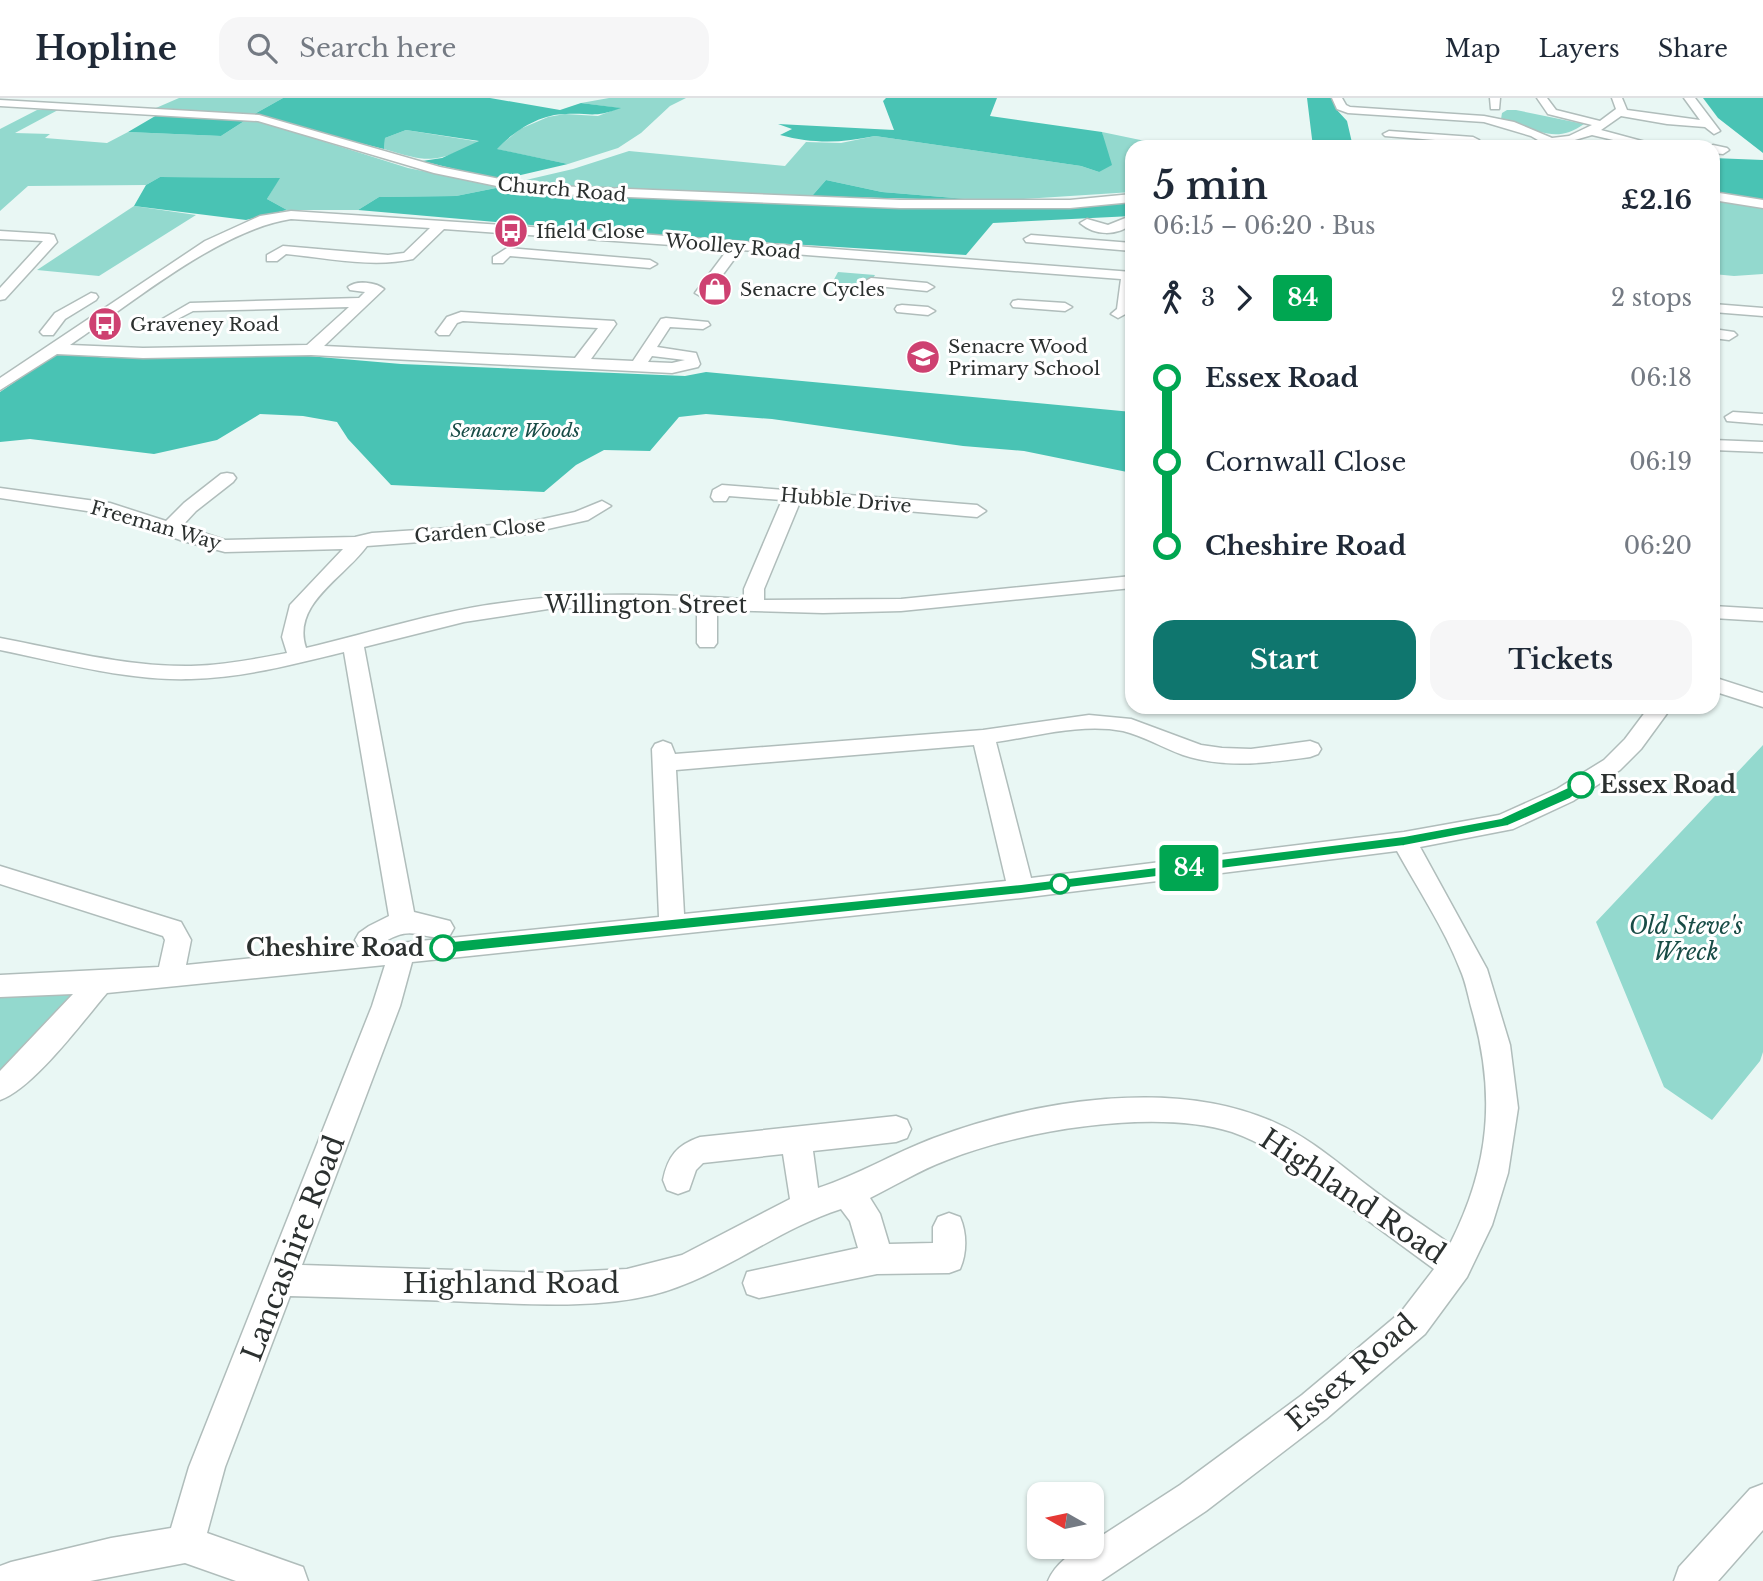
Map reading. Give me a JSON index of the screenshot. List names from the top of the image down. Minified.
{"streets":{"street":["Church Road","Woolley Road","Hubble Drive","Freeman Way","Garden Close","Willington Street","Highland Road","Lancashire Road","Essex Road"]},"crossings":[["Freeman Way","Garden Close"],["Highland Road","Lancashire Road"],["Highland Road","Essex Road"]],"parks":["Senacre Woods","Old Steve's Wreck"],"places":{"bus stop":["Ifield Close","Graveney Road"],"shop":["Senacre Cycles"],"school or university":["Senacre Wood Primary School"],"other":["Essex Road","Cheshire Road"]},"lines":["bus line 84"],"north":"left","page":{"header":"Hopline","search":"Search here","nav":["Map","Layers","Share"],"on_map":"84","heading":["5 min","06:15 – 06:20 · Bus","£2.16"],"legs":["3","84","2 stops"],"list":[{"name":"Essex Road","value":"06:18"},{"name":"Cornwall Close","value":"06:19"},{"name":"Cheshire Road","value":"06:20"}],"buttons":["Start","Tickets"]}}
